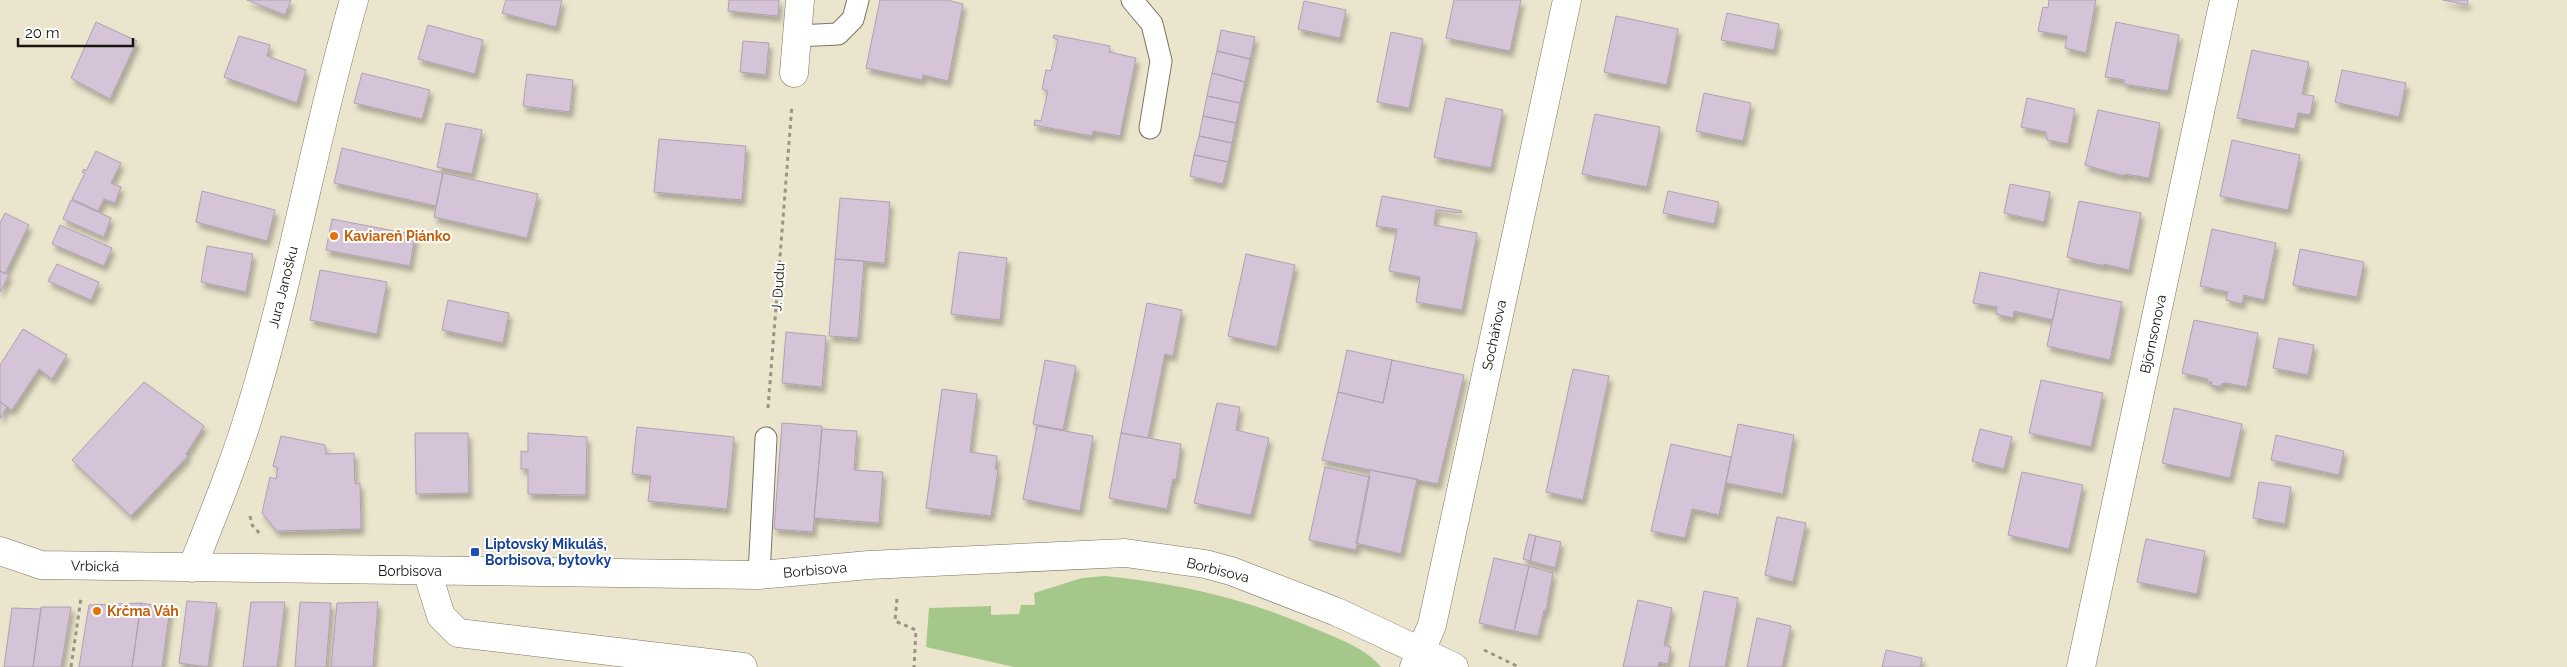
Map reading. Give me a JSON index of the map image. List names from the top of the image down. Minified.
{"streets":{"street":["Jura Janošku","Björnsonova","Socháňova","Vrbická","Borbisova"],"path":["J. Dudu"]},"crossings":[["Jura Janošku","Vrbická"],["Jura Janošku","Borbisova"],["Socháňova","Borbisova"],["Vrbická","Borbisova"]],"places":{"other":["Kaviareň Piánko","Krčma Váh"],"transit":["Liptovský Mikuláš, Borbisova, bytovky"]},"scale_bar":"20 m"}
